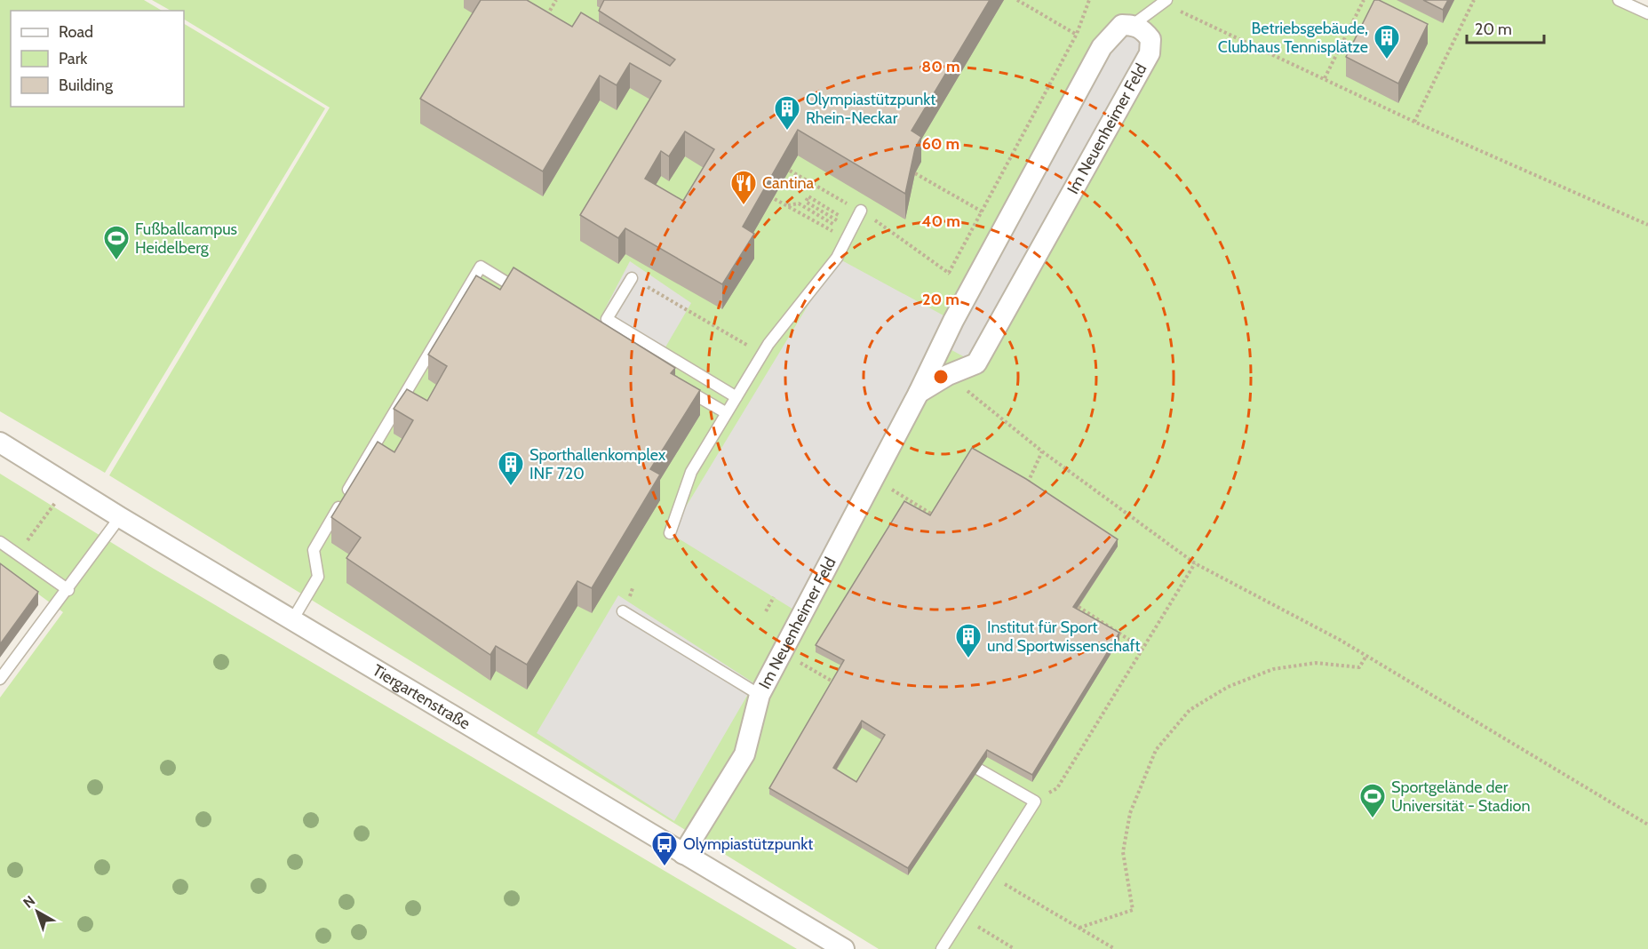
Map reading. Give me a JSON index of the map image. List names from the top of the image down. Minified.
{"streets":{"street":["Im Neuenheimer Feld","Tiergartenstraße"]},"crossings":[["Im Neuenheimer Feld","Tiergartenstraße"]],"places":{"building":["Betriebsgebäude, Clubhaus Tennisplätze","Olympiastützpunkt Rhein-Neckar","Sporthallenkomplex INF 720","Institut für Sport und Sportwissenschaft"],"restaurant":["Cantina"],"sports":["Fußballcampus Heidelberg","Sportgelände der Universität - Stadion"],"bus stop":["Olympiastützpunkt"]},"legend":["Road","Park","Building"],"scale_bar":"20 m","north":"top left","rings":["80 m","60 m","40 m","20 m"]}
